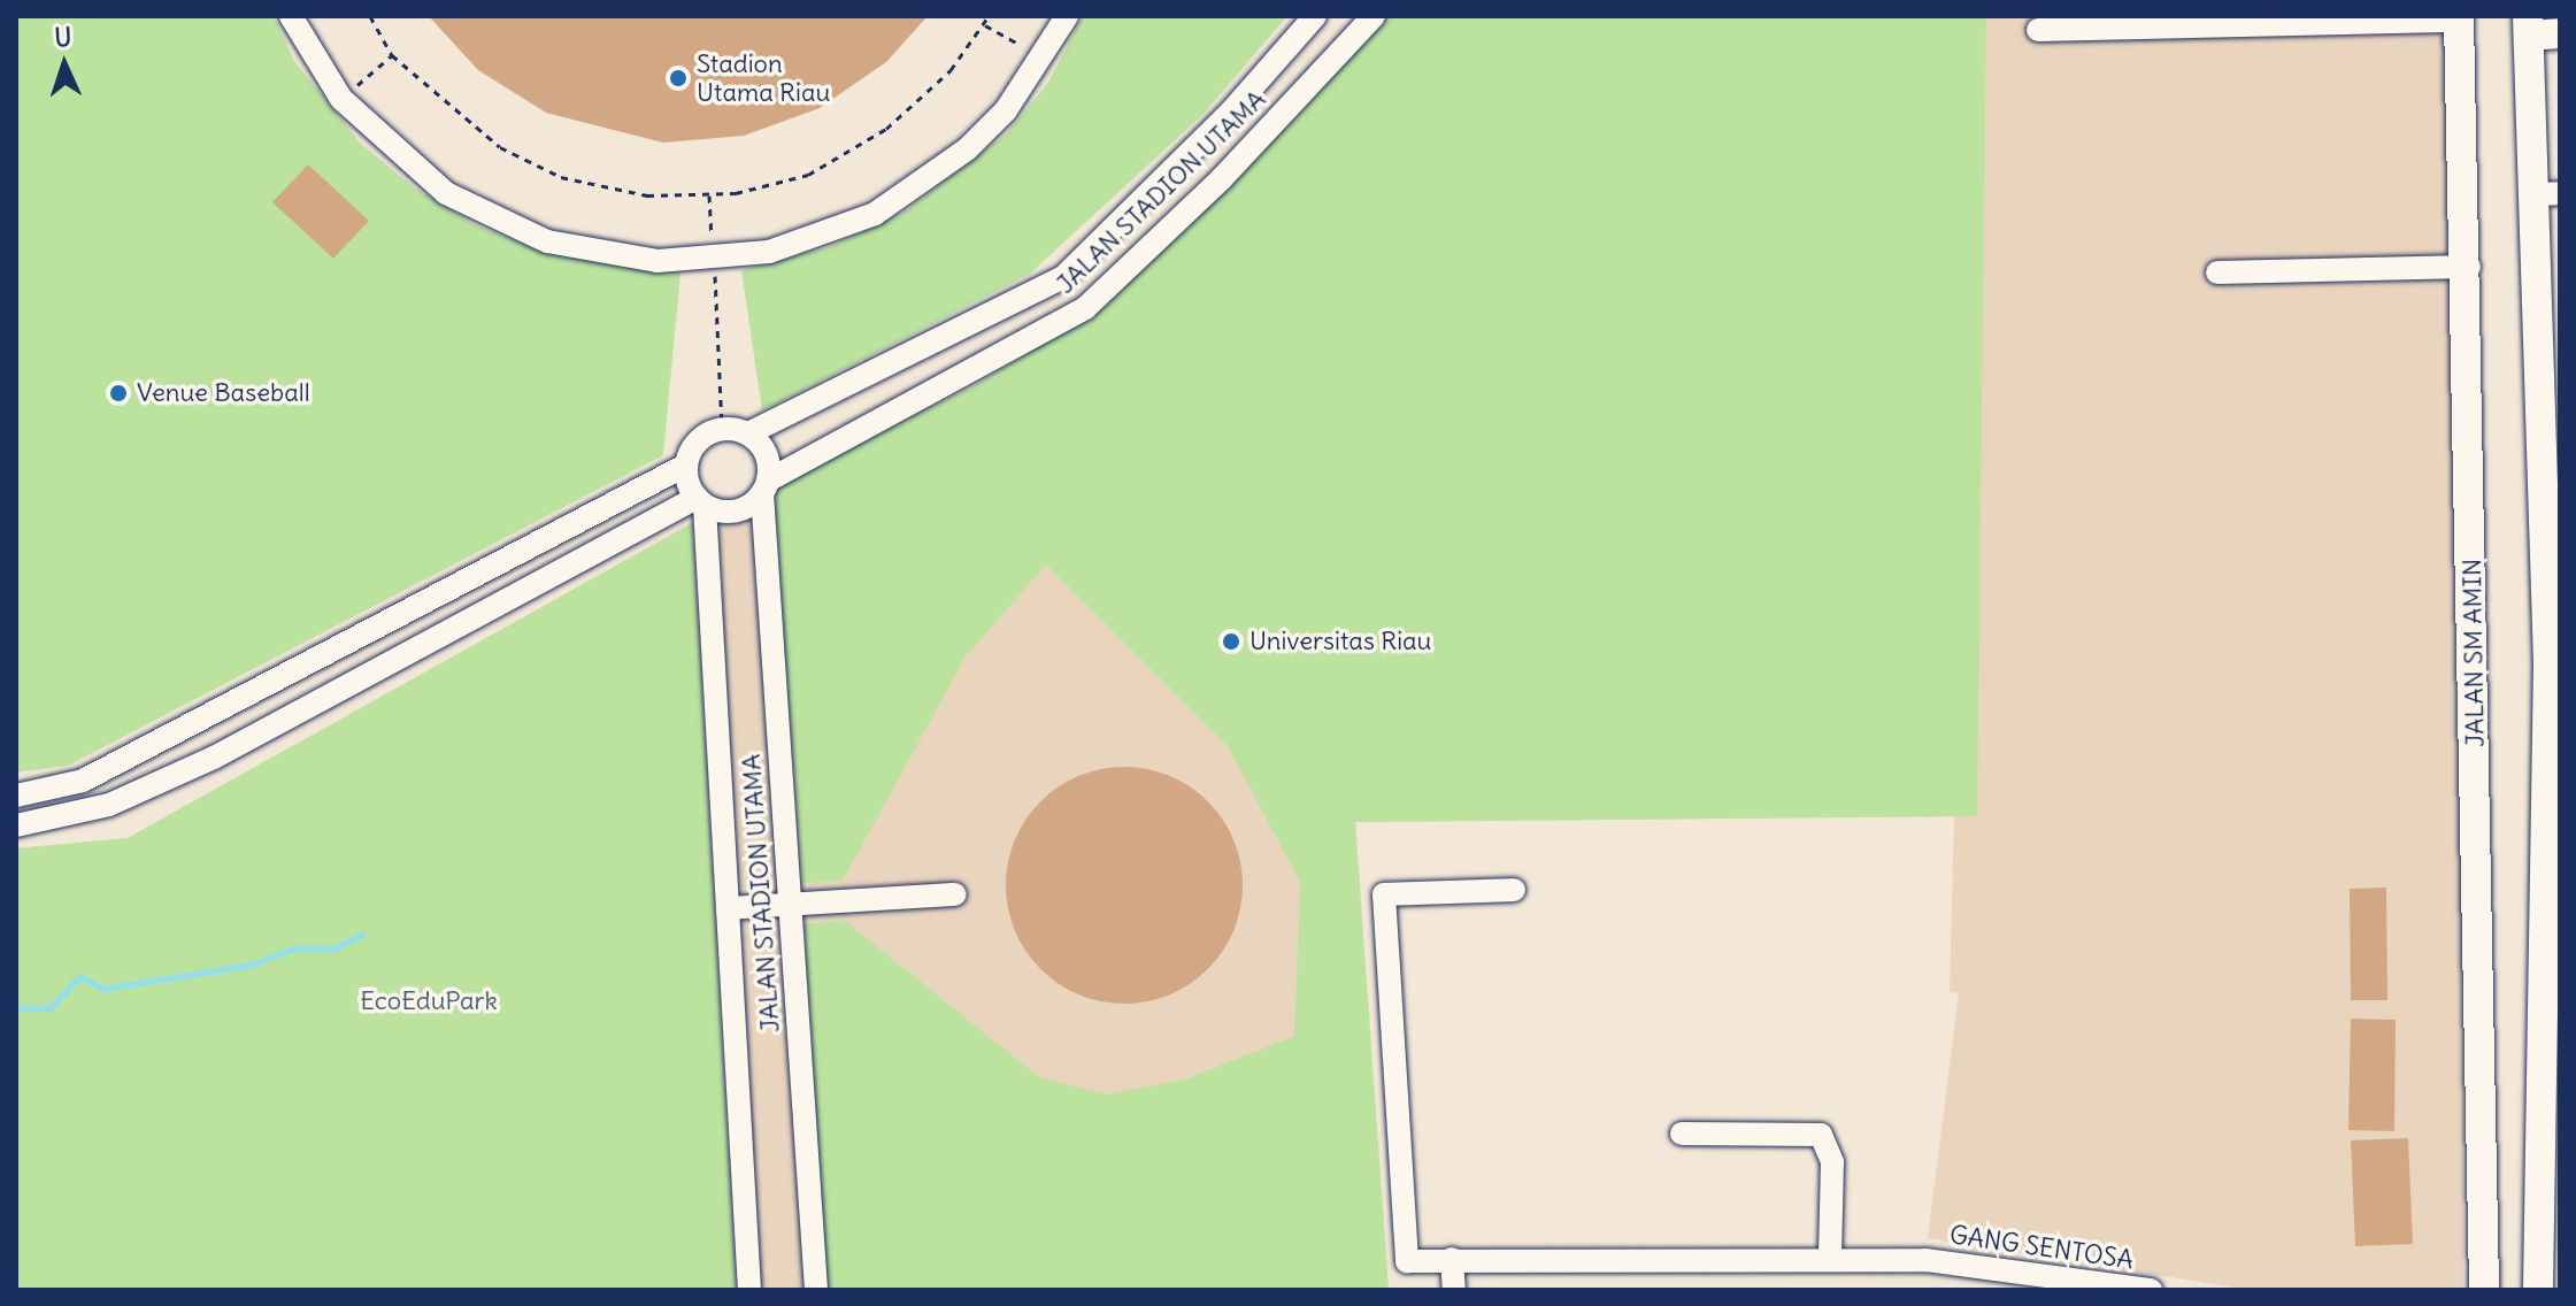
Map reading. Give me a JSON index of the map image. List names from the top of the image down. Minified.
{"streets":{"main road":["JALAN SM AMIN"],"street":["JALAN STADION UTAMA","GANG SENTOSA"]},"parks":["EcoEduPark"],"places":["Stadion Utama Riau","Venue Baseball","Universitas Riau"],"north":"top"}
